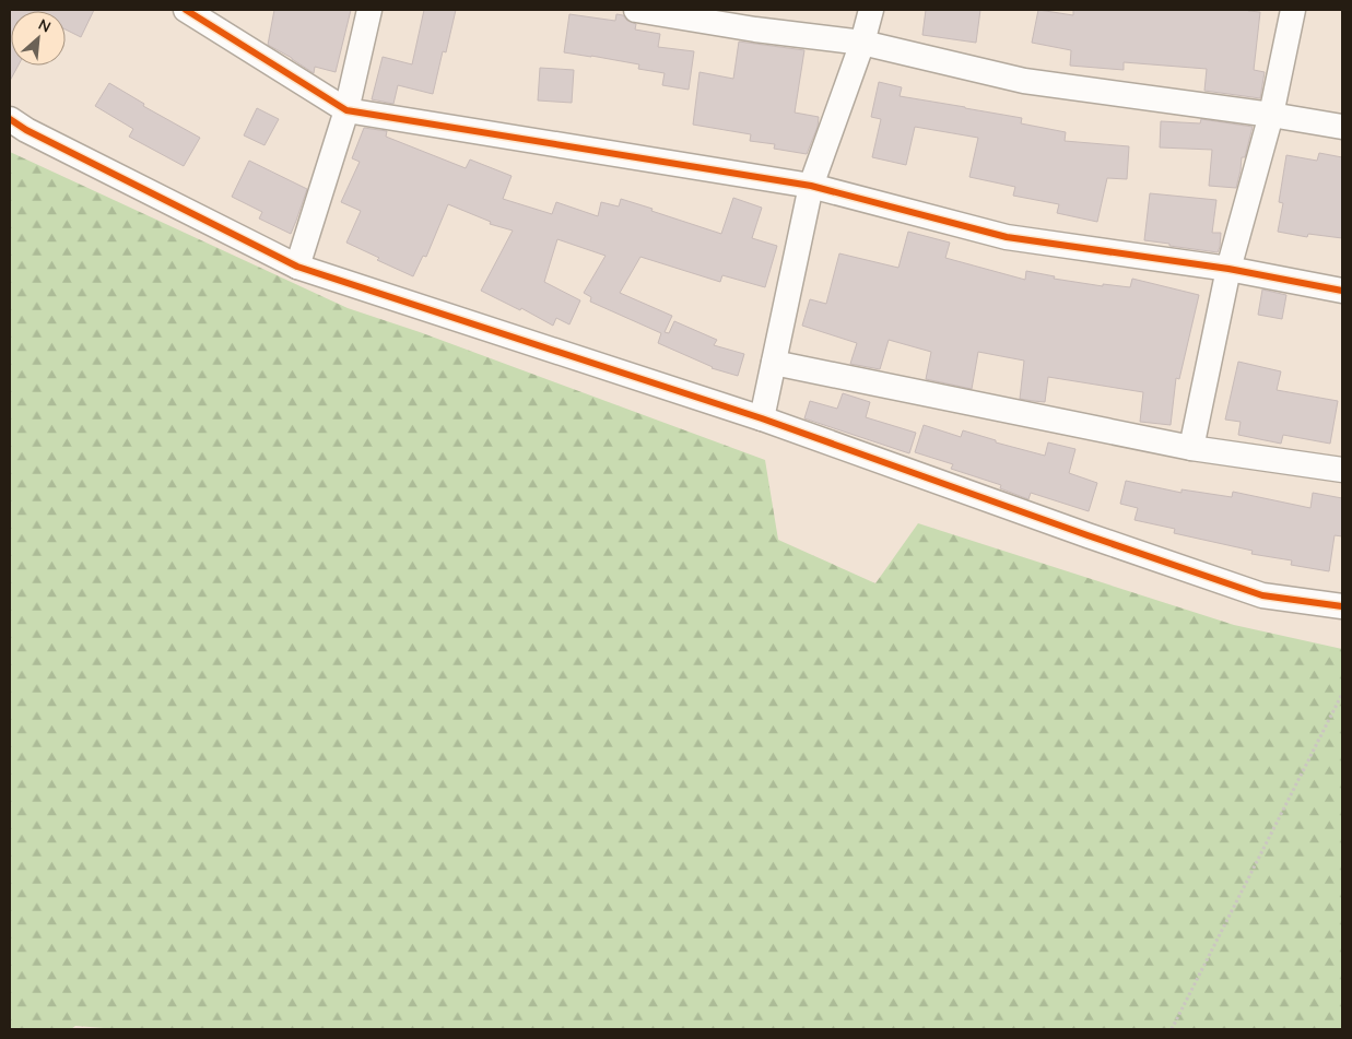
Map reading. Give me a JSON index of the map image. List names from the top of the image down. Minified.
{"north":"top right"}
